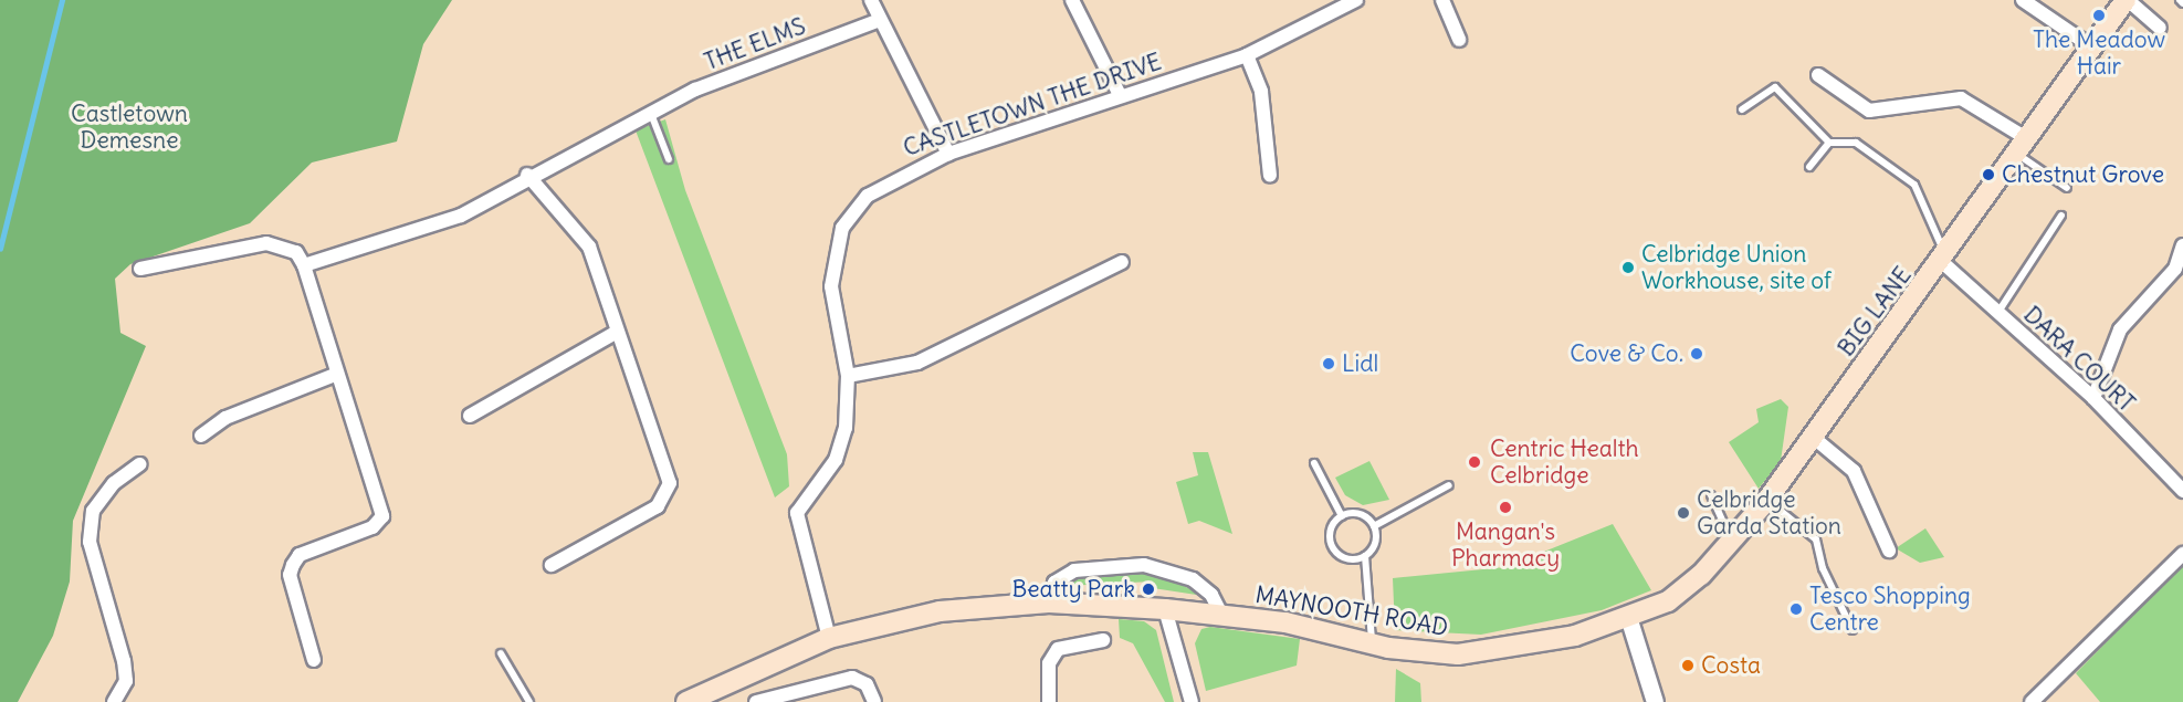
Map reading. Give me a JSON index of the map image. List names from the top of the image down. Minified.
{"streets":{"main road":["BIG LANE","MAYNOOTH ROAD"],"street":["THE ELMS","CASTLETOWN THE DRIVE","DARA COURT"]},"crossings":[["CASTLETOWN THE DRIVE","MAYNOOTH ROAD"],["BIG LANE","DARA COURT"],["BIG LANE","MAYNOOTH ROAD"]],"parks":["Castletown Demesne"],"places":["The Meadow Hair","Chestnut Grove","Celbridge Union Workhouse, site of","Cove & Co.","Lidl","Centric Health Celbridge","Mangan's Pharmacy","Celbridge Garda Station","Beatty Park","Tesco Shopping Centre","Costa"]}
